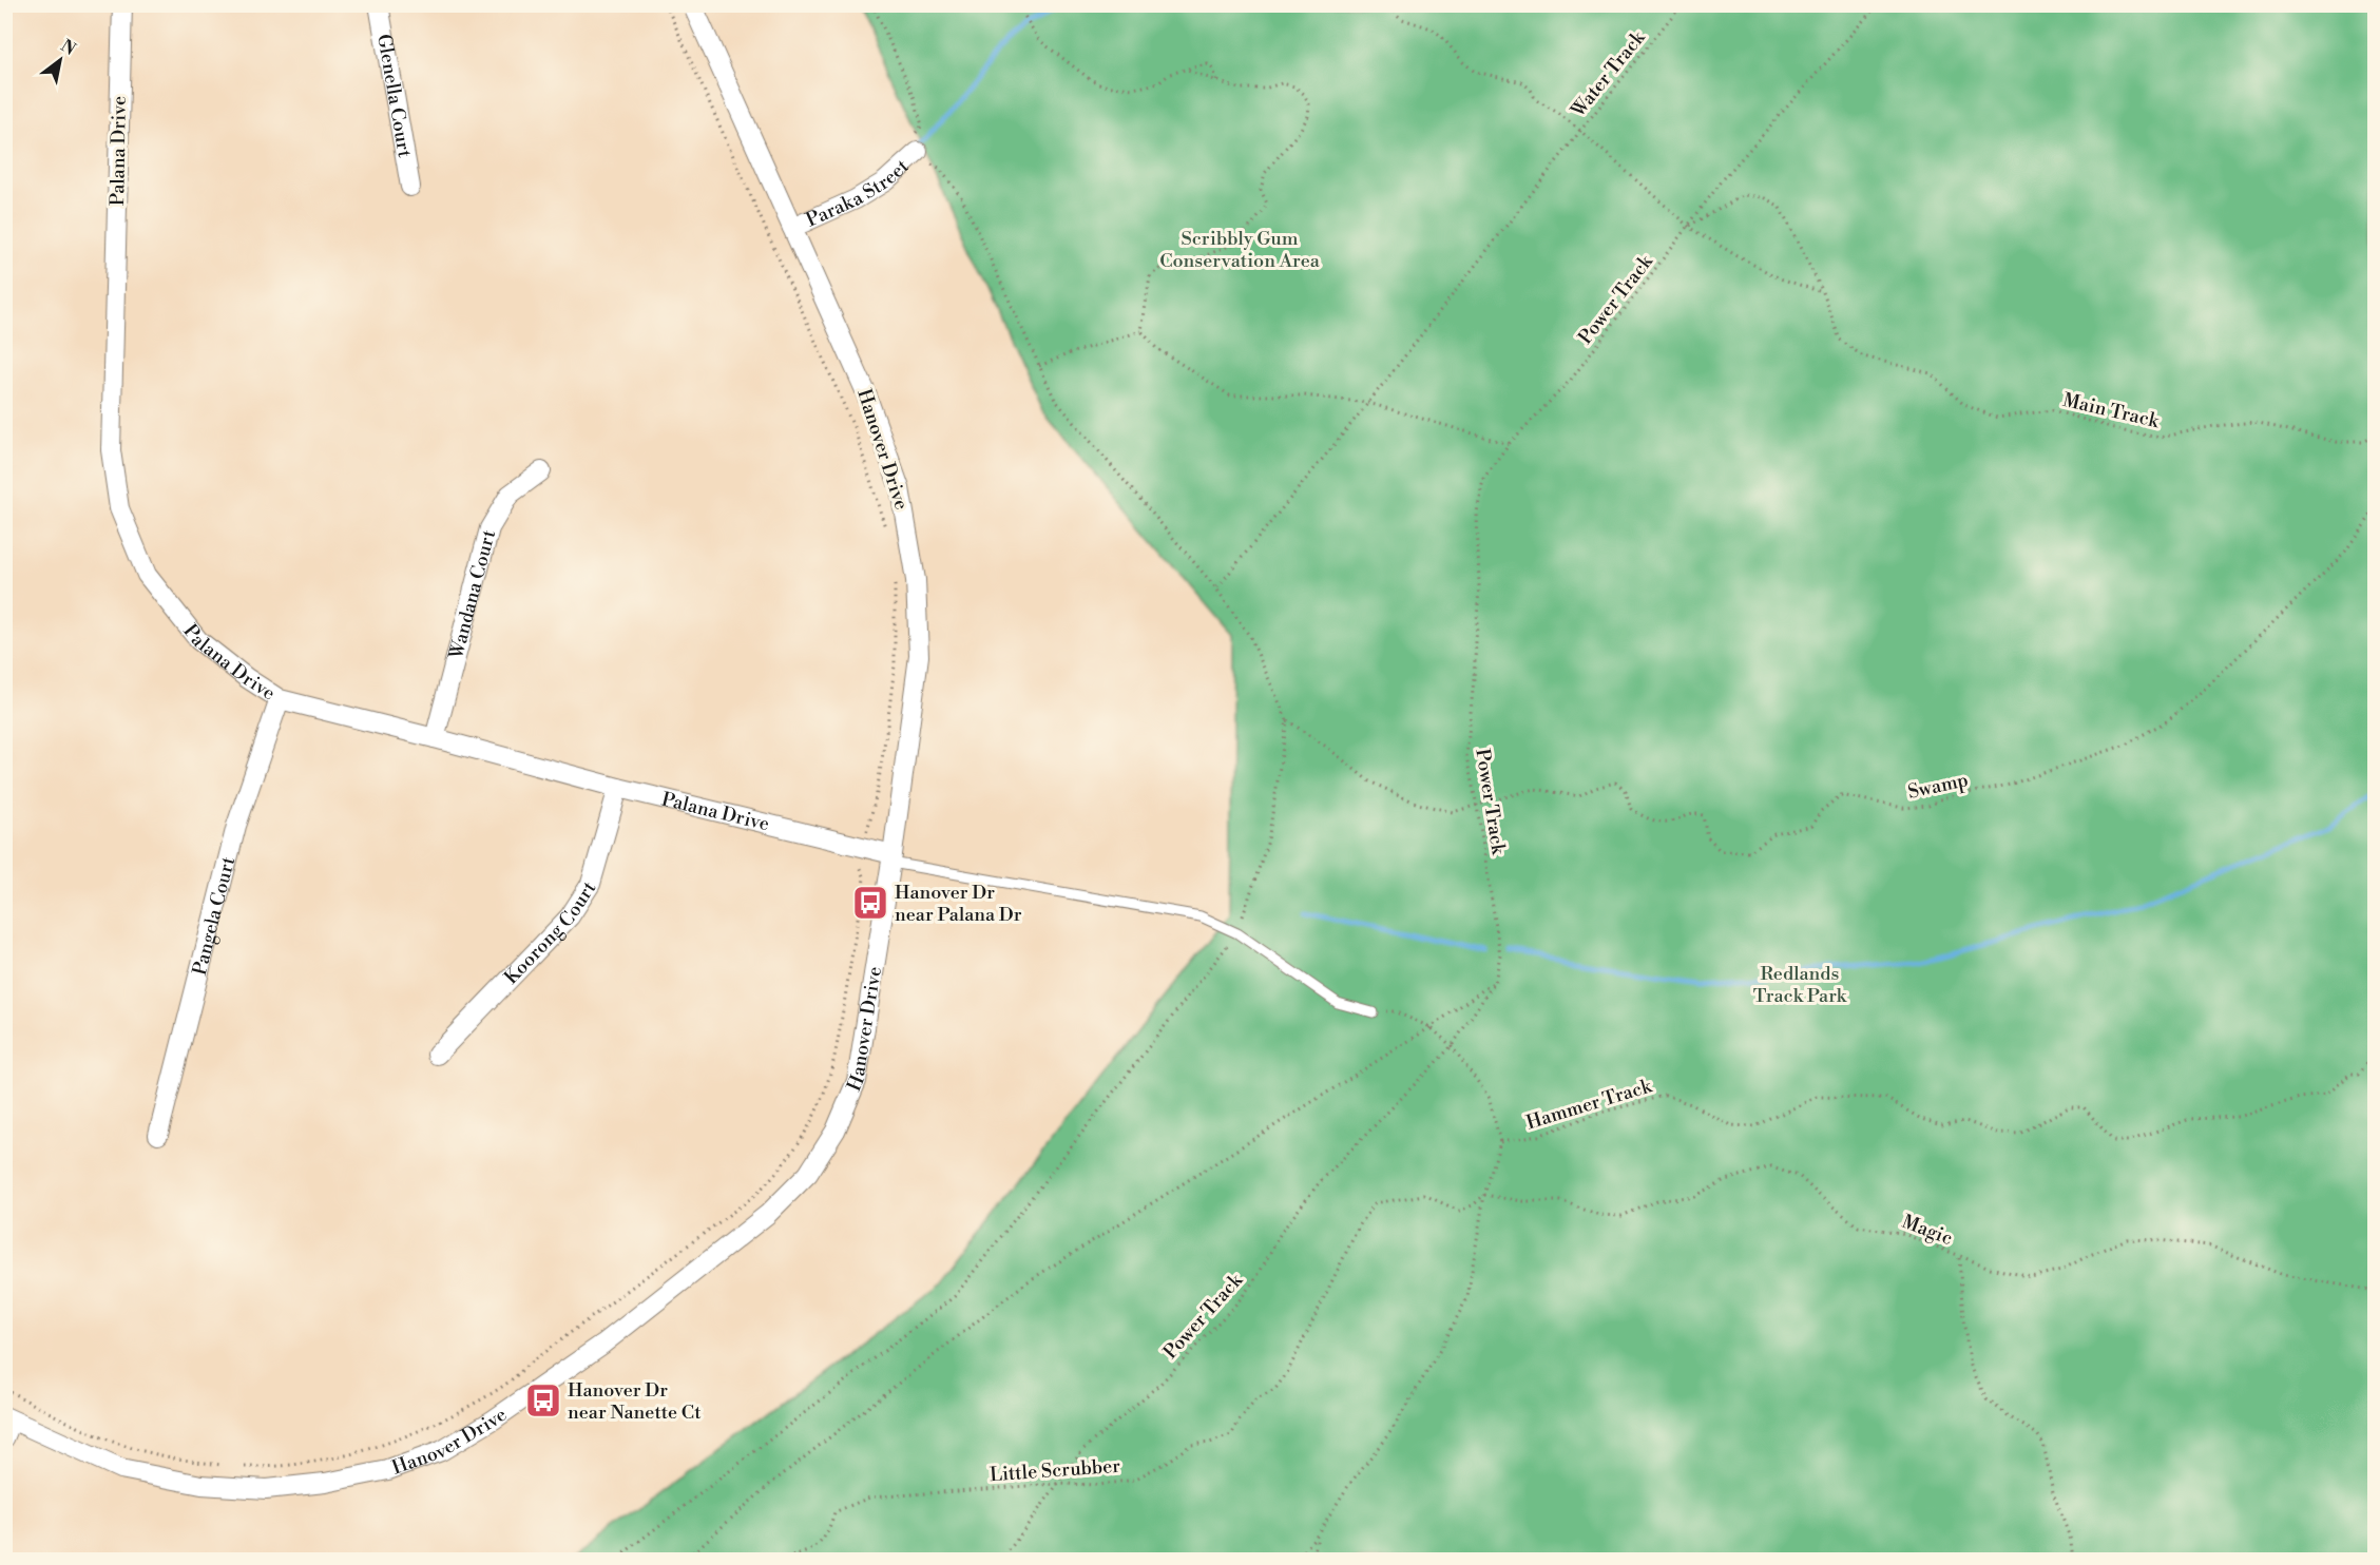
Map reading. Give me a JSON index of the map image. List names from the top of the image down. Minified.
{"streets":{"street":["Glenella Court","Palana Drive","Paraka Street","Hanover Drive","Wandana Court","Pangela Court","Koorong Court"],"path":["Water Track","Power Track","Main Track","Swamp","Hammer Track","Magic","Little Scrubber"]},"crossings":[["Palana Drive","Hanover Drive"],["Palana Drive","Wandana Court"],["Palana Drive","Pangela Court"],["Palana Drive","Koorong Court"],["Paraka Street","Hanover Drive"],["Power Track","Main Track"],["Power Track","Swamp"],["Power Track","Little Scrubber"],["Magic","Little Scrubber"]],"parks":["Scribbly Gum Conservation Area","Redlands Track Park"],"places":{"bus stop":["Hanover Dr near Palana Dr","Hanover Dr near Nanette Ct"]},"north":"top right"}
